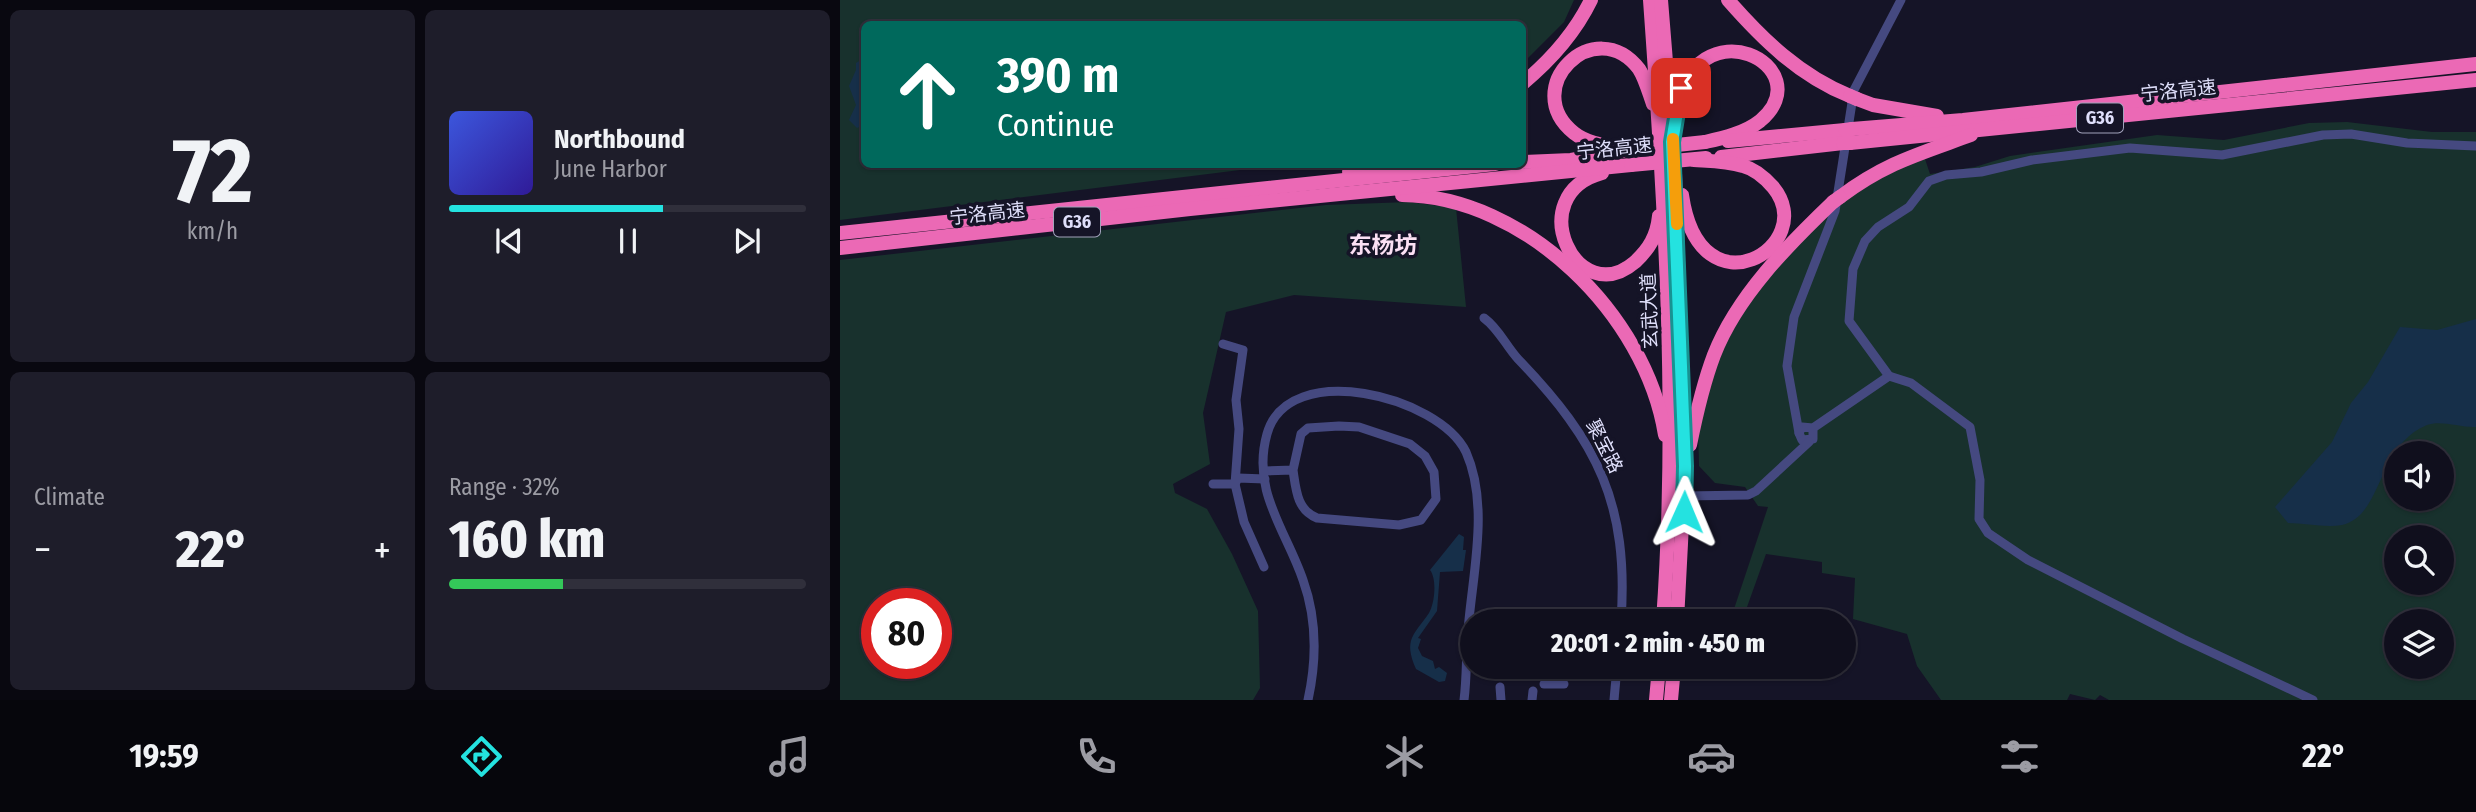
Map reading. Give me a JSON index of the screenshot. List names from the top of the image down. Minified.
{"streets":{"highway":["宁洛高速","G36","玄武大道"],"street":["聚宝路"]},"districts":["东杨坊"],"page":{"tile":[["72","km/h"],"Climate",["Range · 32%","160 km"]],"turn":["390 m","Continue"],"song":["Northbound","June Harbor"],"heat":["−","22°","+"],"limit":"80","trip":"20:01 · 2 min · 450 m","tabs":["19:59","22°"]}}
